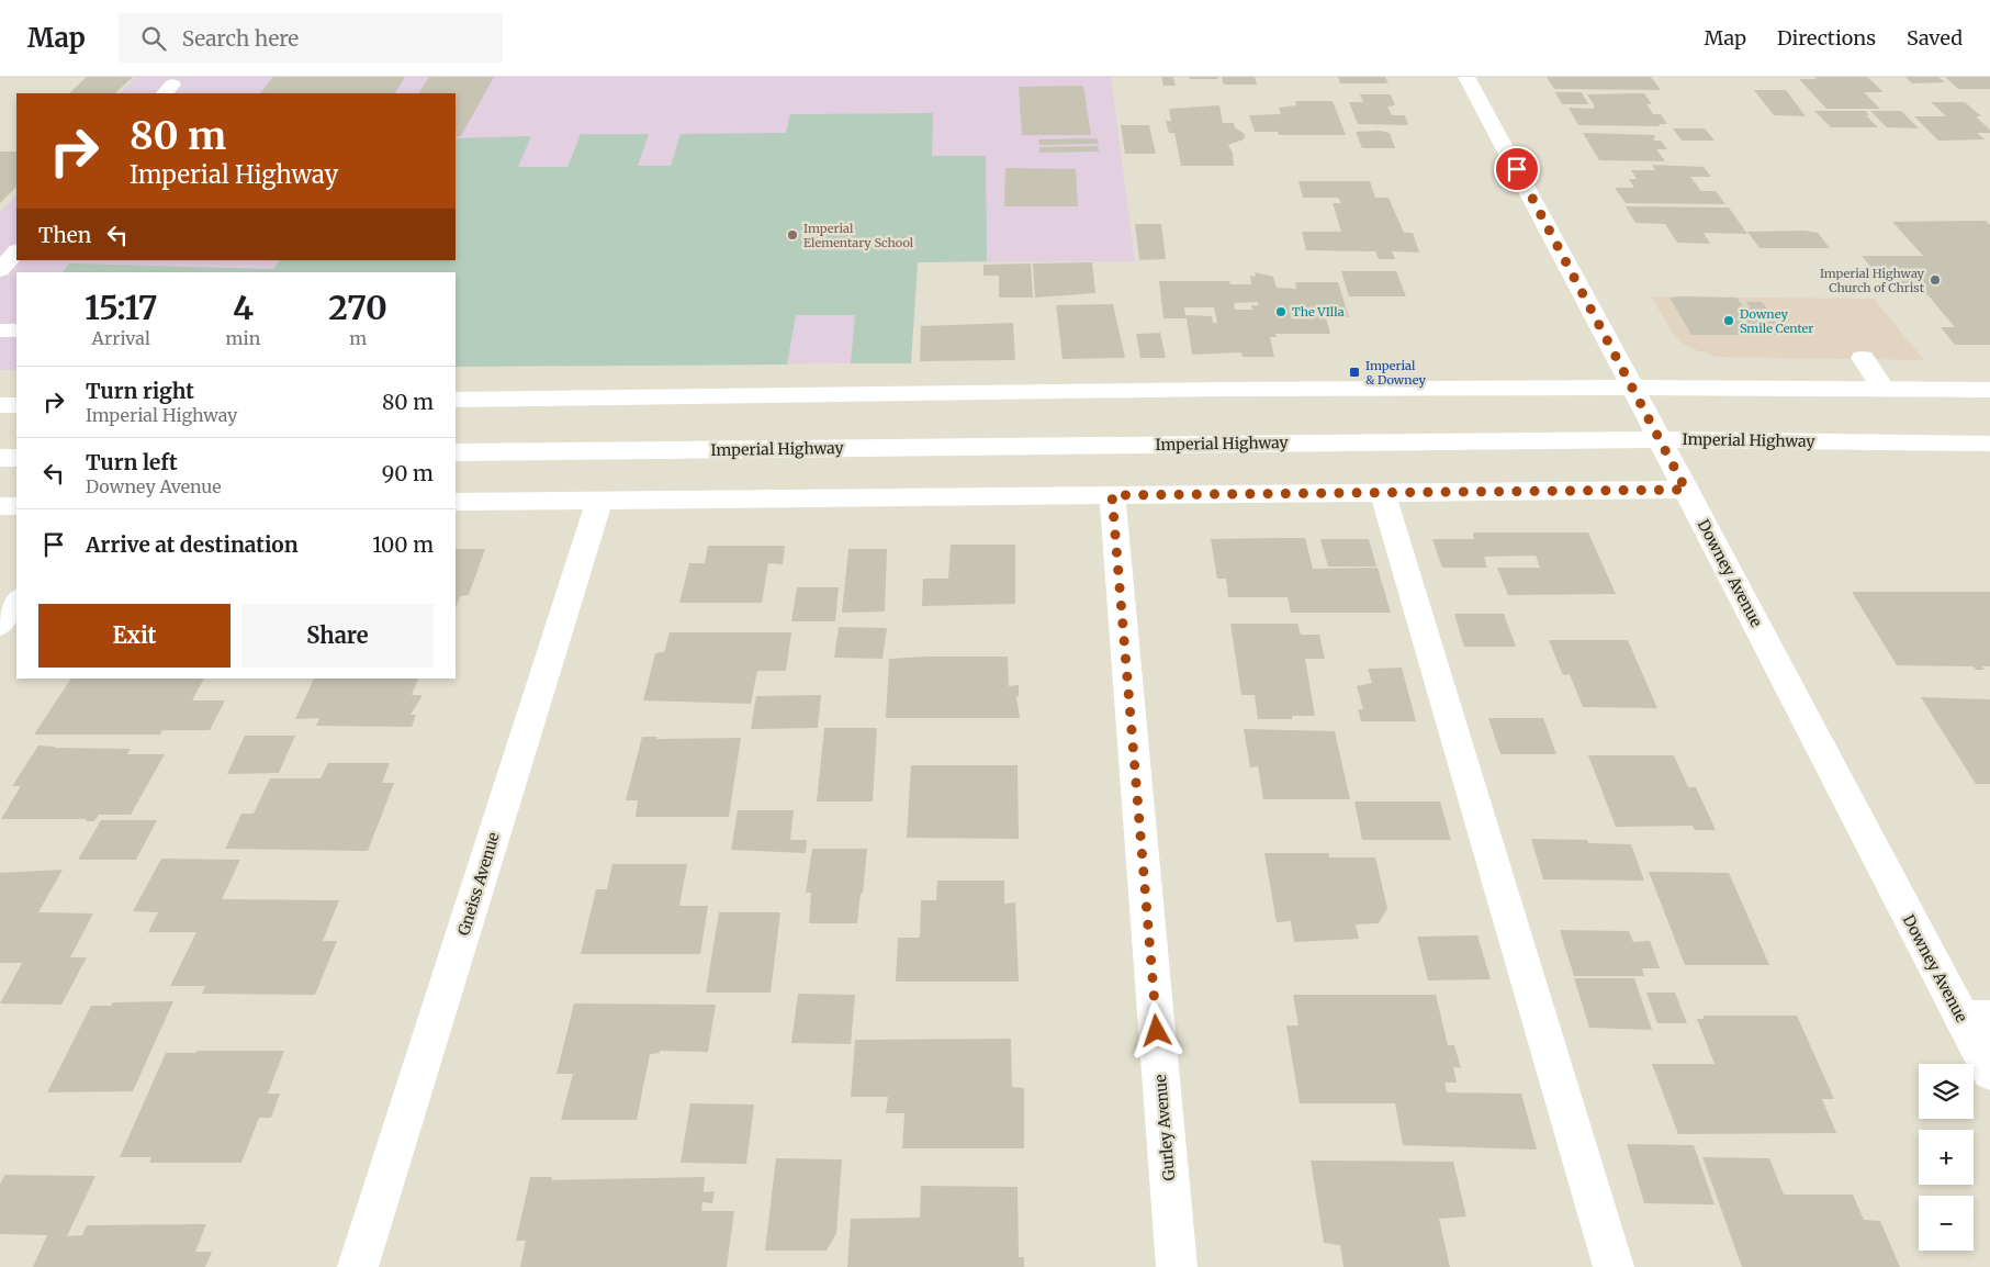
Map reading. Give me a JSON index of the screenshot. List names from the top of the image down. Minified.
{"streets":{"main road":["Imperial Highway","Downey Avenue","Gneiss Avenue","Gurley Avenue"]},"crossings":[["Imperial Highway","Downey Avenue"]],"places":{"other":["Imperial Elementary School","Imperial Highway Church of Christ","The VIlla","Downey Smile Center"],"transit":["Imperial & Downey"]},"page":{"header":"Map","search":"Search here","nav":["Map","Directions","Saved"],"turn":["80 m","Imperial Highway"],"then":"Then","eta":["15:17","Arrival","4","min","270","m"],"list":[{"name":"Turn right","note":"Imperial Highway","value":"80 m"},{"name":"Turn left","note":"Downey Avenue","value":"90 m"},{"name":"Arrive at destination","value":"100 m"}],"buttons":["Exit","Share"],"map_buttons":["+","−"]}}
